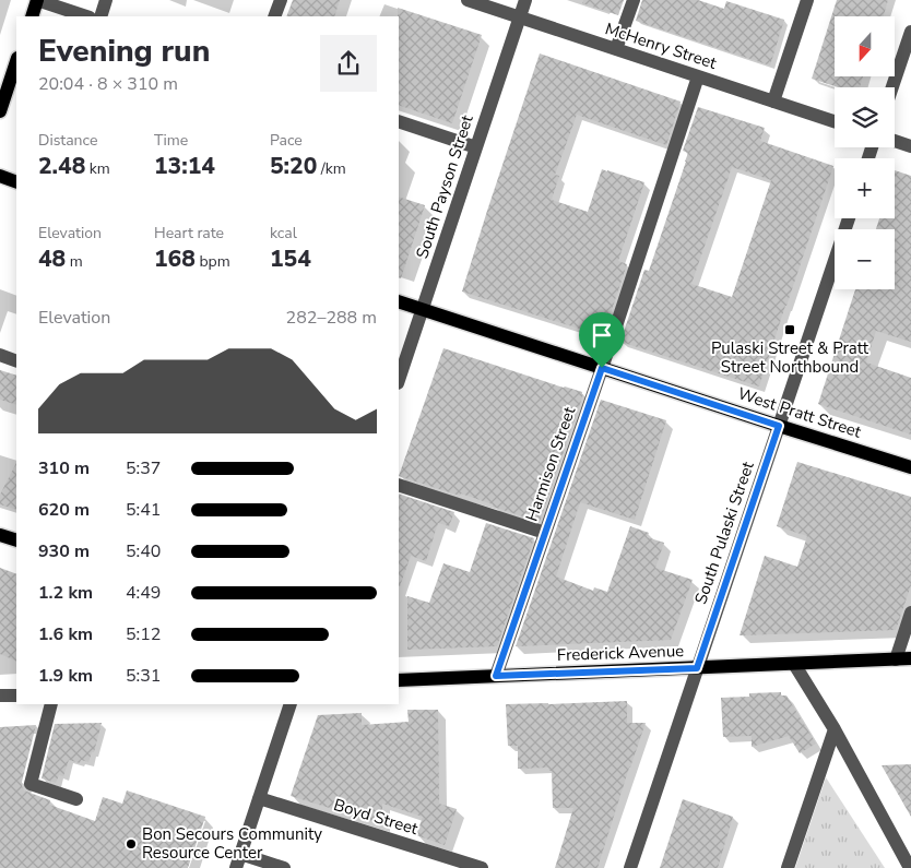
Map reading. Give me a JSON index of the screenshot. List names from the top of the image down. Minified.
{"streets":{"main road":["West Pratt Street","Frederick Avenue"],"street":["McHenry Street","South Payson Street","Harmison Street","South Pulaski Street","Boyd Street"]},"crossings":[["McHenry Street","South Payson Street"],["McHenry Street","Harmison Street"],["South Payson Street","West Pratt Street"],["West Pratt Street","Harmison Street"],["West Pratt Street","South Pulaski Street"],["Harmison Street","Frederick Avenue"],["South Pulaski Street","Frederick Avenue"]],"places":{"transit":["Pulaski Street & Pratt Street Northbound"],"other":["Bon Secours Community Resource Center"]},"north":"bottom","page":{"map_buttons":["+","−"],"heading":["Evening run","20:04 · 8 × 310 m"],"stats":[["Distance","2.48 km"],["Time","13:14"],["Pace","5:20 /km"],["Elevation","48 m"],["Heart rate","168 bpm"],["kcal","154"]],"chart":["Elevation","282–288 m"],"list":[{"name":"310 m","note":"5:37"},{"name":"620 m","note":"5:41"},{"name":"930 m","note":"5:40"},{"name":"1.2 km","note":"4:49"},{"name":"1.6 km","note":"5:12"},{"name":"1.9 km","note":"5:31"}]}}
